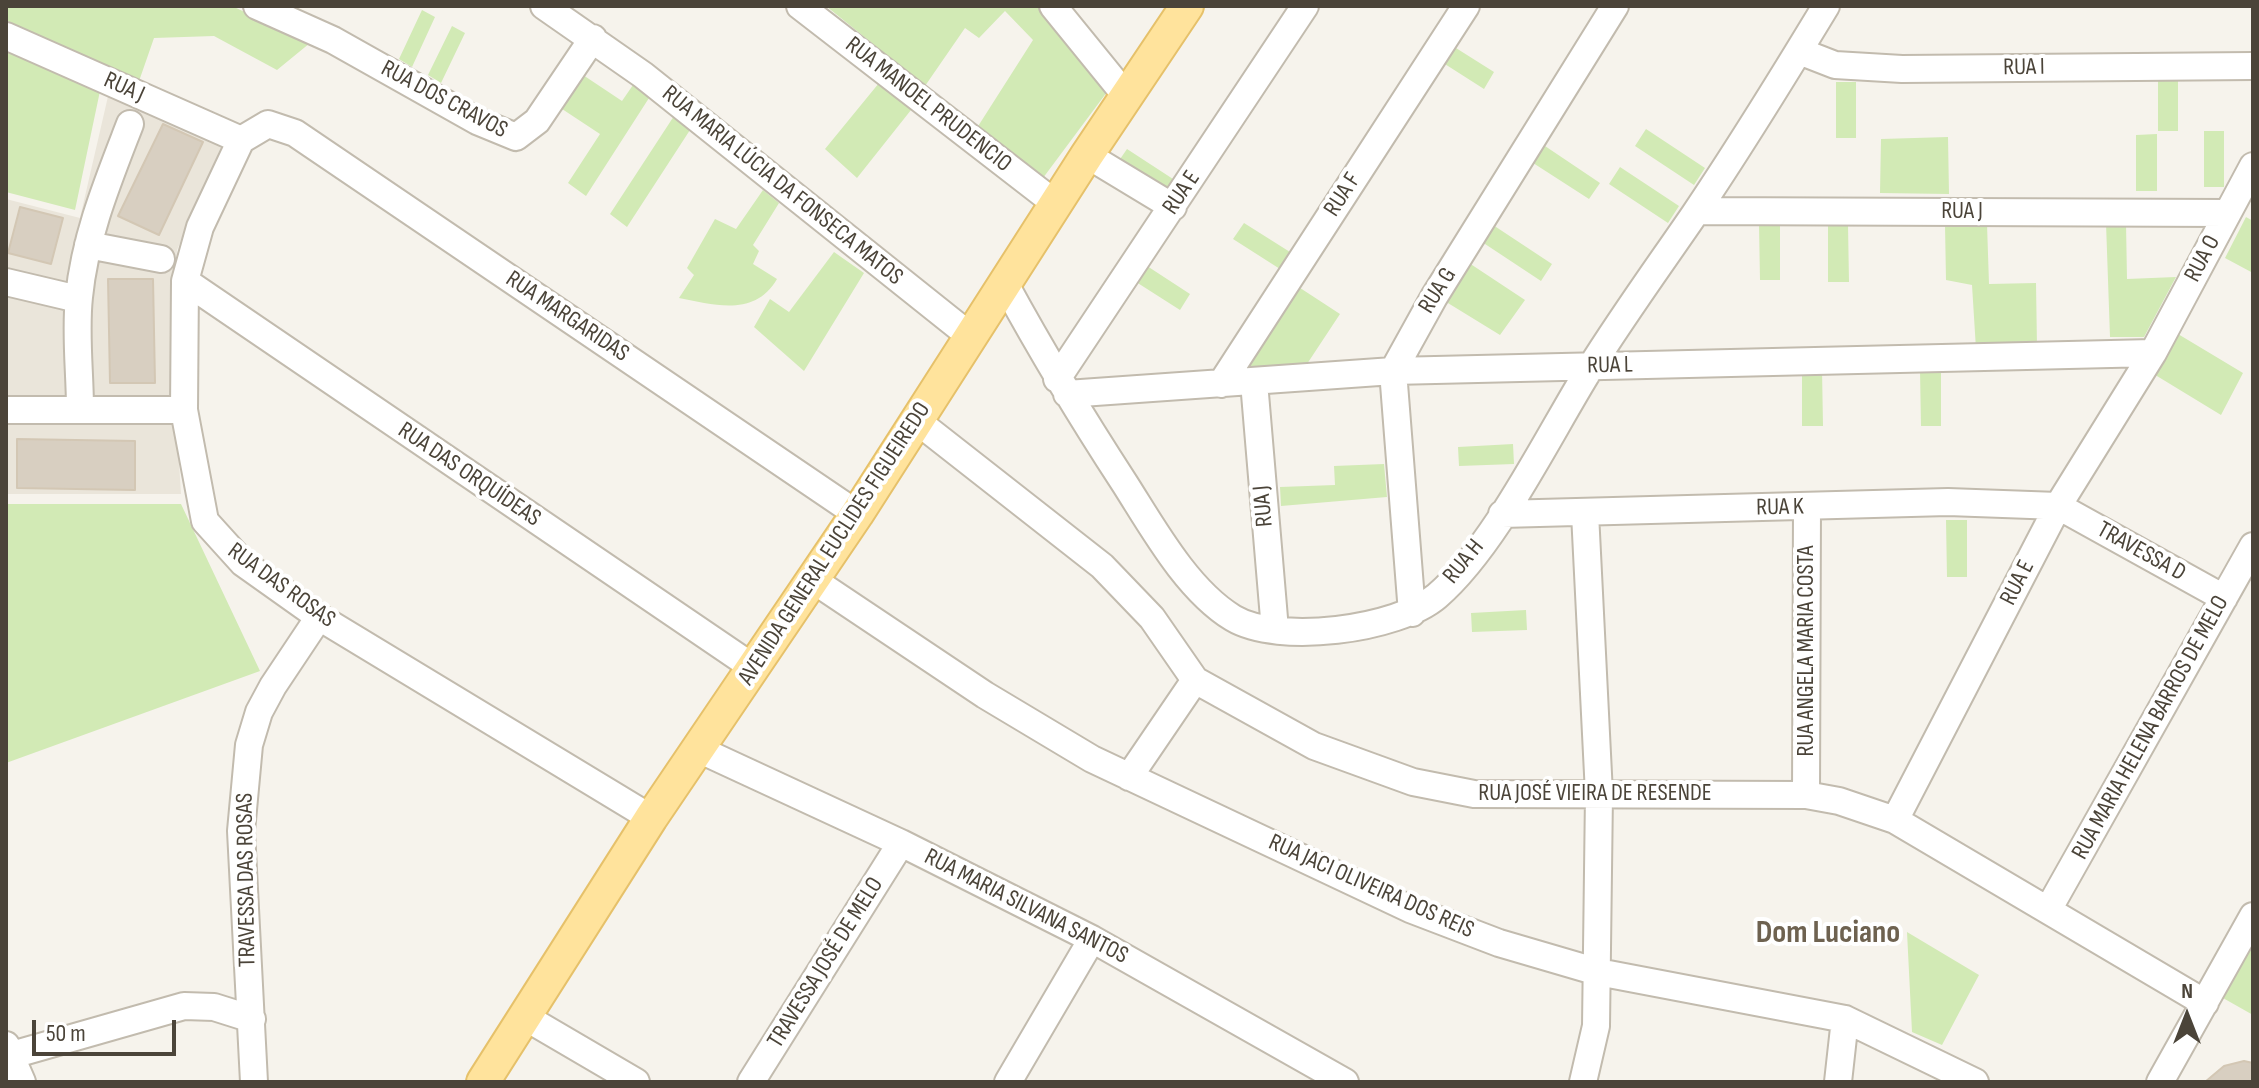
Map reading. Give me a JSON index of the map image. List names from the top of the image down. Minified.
{"streets":{"main road":["AVENIDA GENERAL EUCLIDES FIGUEIREDO"],"street":["RUA I","RUA J","RUA DOS CRAVOS","RUA MANOEL PRUDENCIO","RUA MARIA LÚCIA DA FONSECA MATOS","RUA E","RUA F","RUA O","RUA G","RUA MARGARIDAS","RUA L","RUA DAS ORQUÍDEAS","RUA K","TRAVESSA D","RUA H","RUA DAS ROSAS","RUA ANGELA MARIA COSTA","RUA MARIA HELENA BARROS DE MELO","RUA JOSÉ VIEIRA DE RESENDE","TRAVESSA DAS ROSAS","RUA JACI OLIVEIRA DOS REIS","RUA MARIA SILVANA SANTOS","TRAVESSA JOSÉ DE MELO"]},"crossings":[["RUA I","RUA H"],["RUA J","RUA O"],["RUA J","RUA MARGARIDAS"],["RUA J","RUA L"],["RUA J","RUA H"],["RUA J","RUA DAS ROSAS"],["RUA DOS CRAVOS","RUA MARIA LÚCIA DA FONSECA MATOS"],["RUA MANOEL PRUDENCIO","AVENIDA GENERAL EUCLIDES FIGUEIREDO"],["RUA MARIA LÚCIA DA FONSECA MATOS","AVENIDA GENERAL EUCLIDES FIGUEIREDO"],["RUA E","RUA O"],["RUA E","RUA L"],["RUA E","RUA K"],["RUA E","TRAVESSA D"],["RUA E","RUA H"],["RUA E","RUA JOSÉ VIEIRA DE RESENDE"],["RUA F","RUA L"],["RUA O","RUA L"],["RUA G","RUA L"],["RUA MARGARIDAS","AVENIDA GENERAL EUCLIDES FIGUEIREDO"],["RUA MARGARIDAS","RUA DAS ROSAS"],["RUA L","RUA H"],["RUA DAS ORQUÍDEAS","AVENIDA GENERAL EUCLIDES FIGUEIREDO"],["RUA DAS ORQUÍDEAS","RUA DAS ROSAS"],["RUA K","TRAVESSA D"],["RUA K","RUA H"],["RUA K","RUA ANGELA MARIA COSTA"],["AVENIDA GENERAL EUCLIDES FIGUEIREDO","RUA H"],["AVENIDA GENERAL EUCLIDES FIGUEIREDO","RUA DAS ROSAS"],["AVENIDA GENERAL EUCLIDES FIGUEIREDO","RUA JOSÉ VIEIRA DE RESENDE"],["AVENIDA GENERAL EUCLIDES FIGUEIREDO","RUA JACI OLIVEIRA DOS REIS"],["AVENIDA GENERAL EUCLIDES FIGUEIREDO","RUA MARIA SILVANA SANTOS"],["TRAVESSA D","RUA MARIA HELENA BARROS DE MELO"],["RUA DAS ROSAS","TRAVESSA DAS ROSAS"],["RUA ANGELA MARIA COSTA","RUA JOSÉ VIEIRA DE RESENDE"],["RUA MARIA HELENA BARROS DE MELO","RUA JOSÉ VIEIRA DE RESENDE"],["RUA MARIA SILVANA SANTOS","TRAVESSA JOSÉ DE MELO"]],"districts":["Dom Luciano"],"scale_bar":"50 m","north":"top"}
